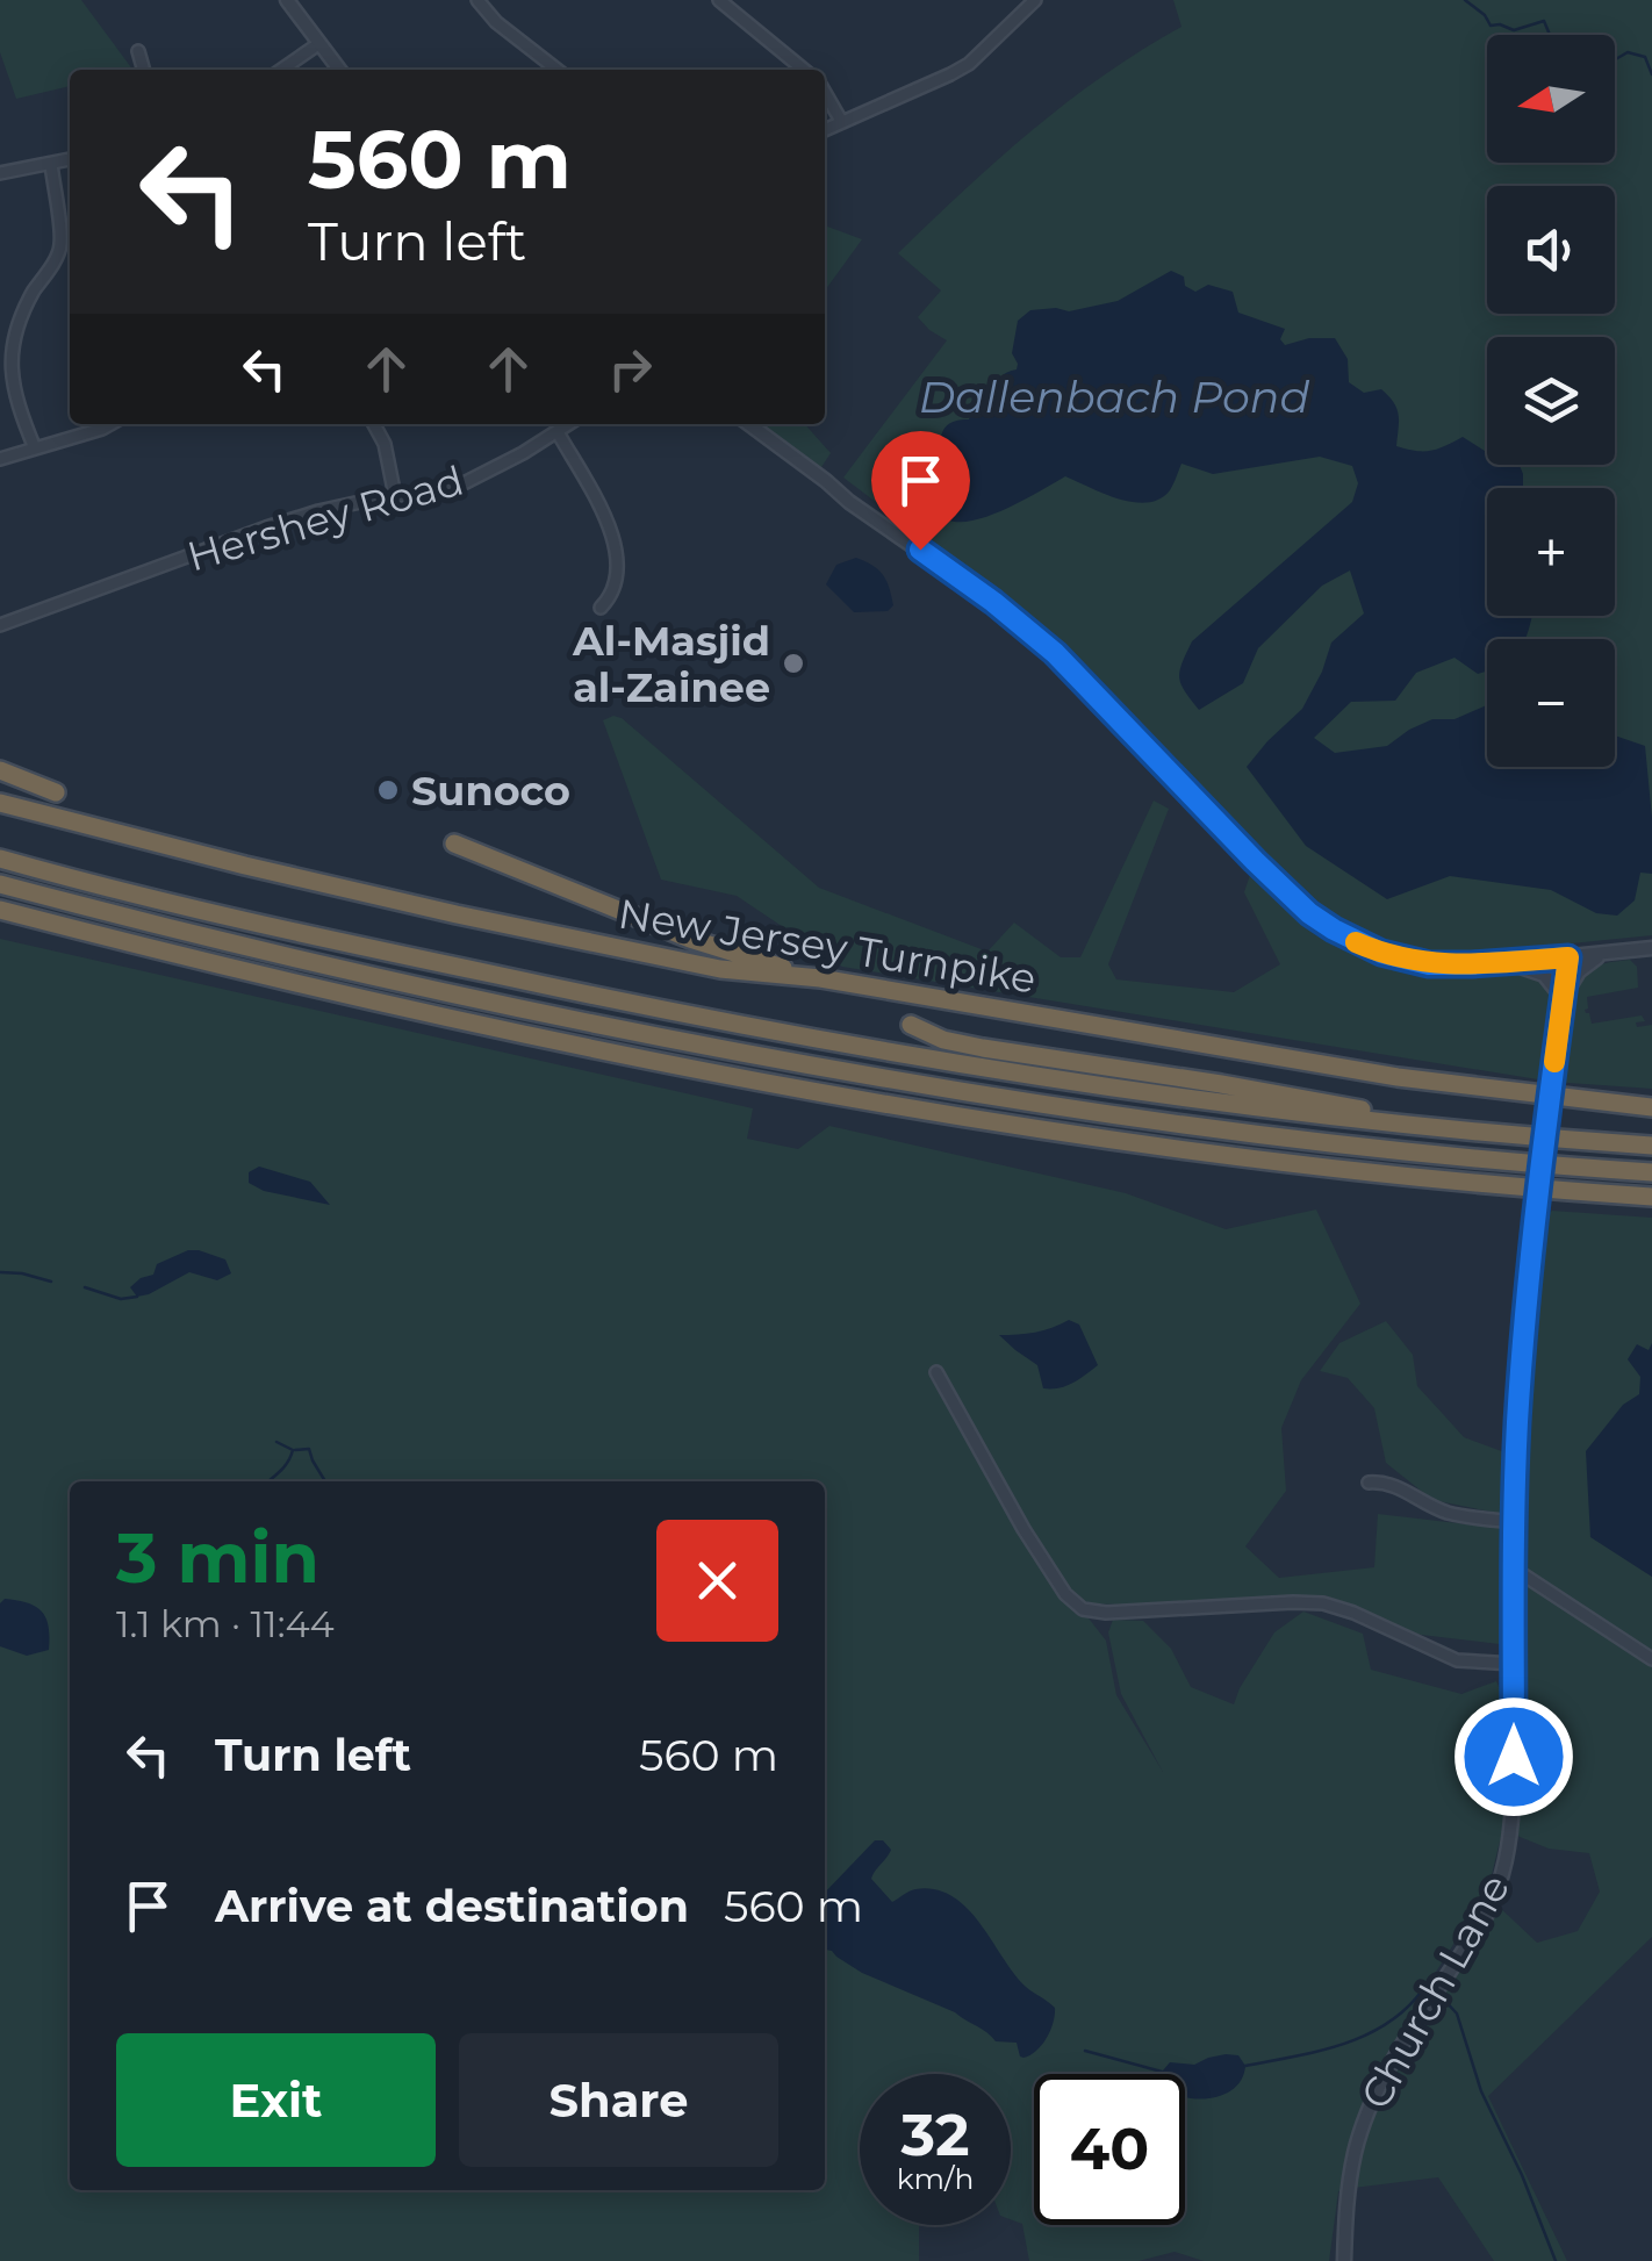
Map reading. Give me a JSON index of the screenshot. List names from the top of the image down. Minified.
{"streets":{"highway":["New Jersey Turnpike"],"street":["Hershey Road","Church Lane"]},"water":["Dallenbach Pond"],"places":["Al-Masjid al-Zainee","Sunoco"],"north":"left","page":{"map_buttons":["+","−"],"turn":["560 m","Turn left"],"heading":["3 min","1.1 km · 11:44"],"list":[{"name":"Turn left","value":"560 m"},{"name":"Arrive at destination","value":"560 m"}],"buttons":["Exit","Share"],"speed":"32 km/h","limit":"40"}}
